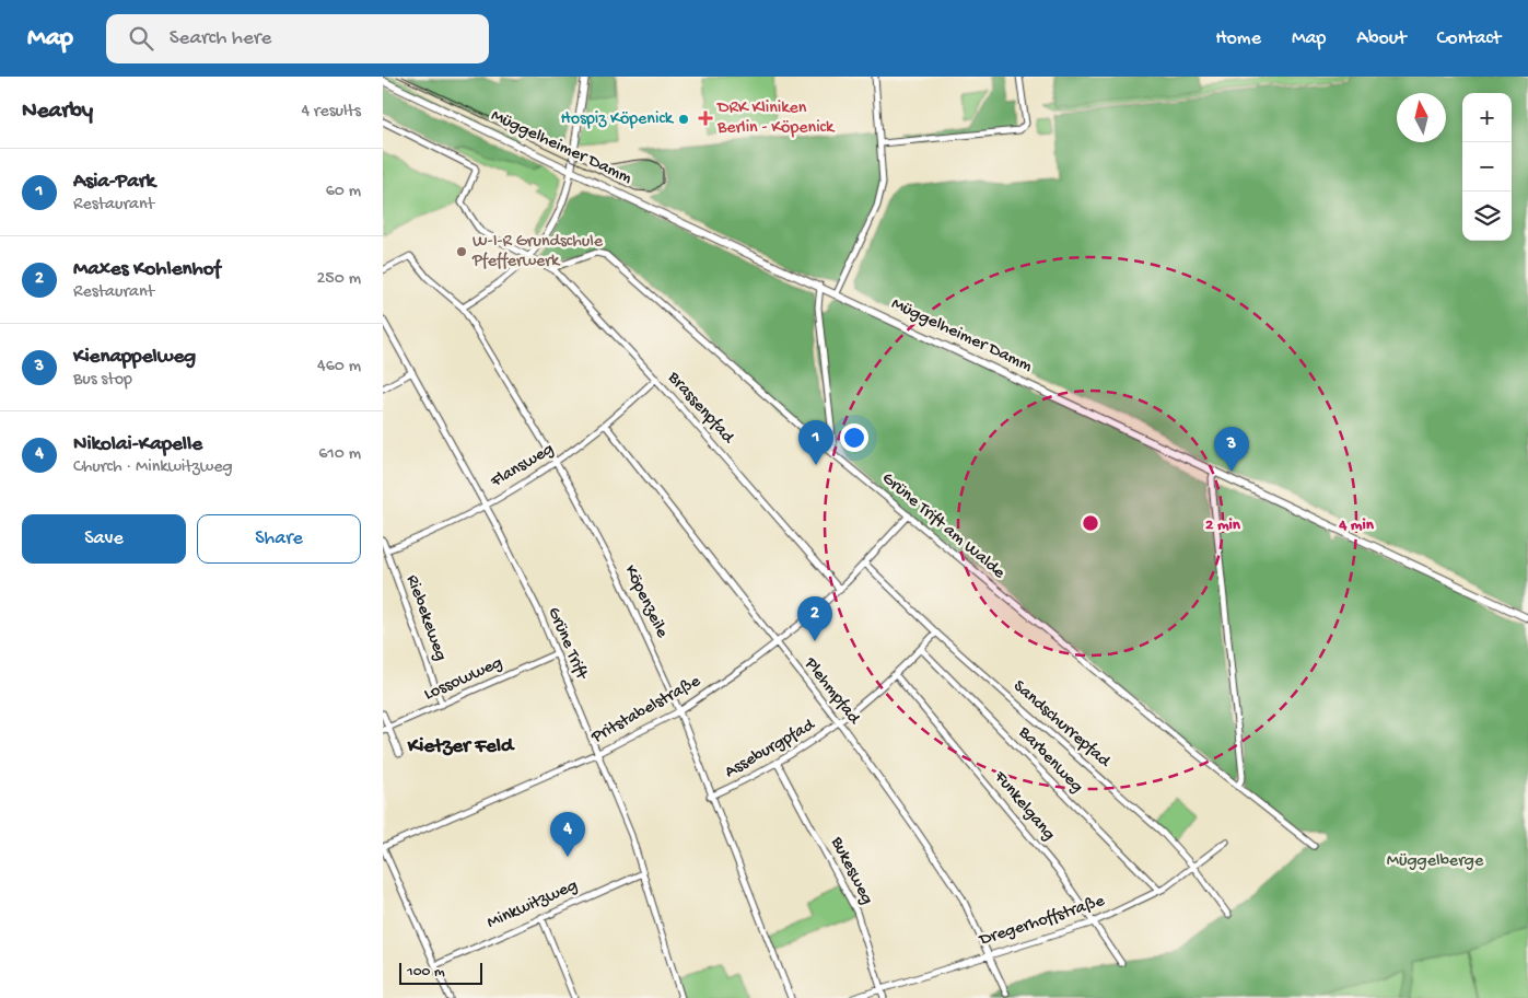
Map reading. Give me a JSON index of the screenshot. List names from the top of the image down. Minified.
{"streets":{"main road":["Müggelheimer Damm"],"street":["Brassenpfad","Flansweg","Grüne Trift am Walde","Köpenzeile","Riebekeweg","Grüne Trift","Lossowweg","Plehmpfad","Pritstabelstraße","Sandschurrepfad","Asseburgpfad","Barbenweg","Funkelgang","Bukesweg","Minkwitzweg","Dregerhoffstraße"]},"crossings":[["Brassenpfad","Flansweg"],["Brassenpfad","Grüne Trift am Walde"],["Brassenpfad","Pritstabelstraße"],["Flansweg","Köpenzeile"],["Flansweg","Riebekeweg"],["Flansweg","Grüne Trift"],["Flansweg","Plehmpfad"],["Grüne Trift am Walde","Pritstabelstraße"],["Köpenzeile","Pritstabelstraße"],["Köpenzeile","Asseburgpfad"],["Riebekeweg","Lossowweg"],["Grüne Trift","Lossowweg"],["Grüne Trift","Pritstabelstraße"],["Grüne Trift","Minkwitzweg"],["Plehmpfad","Pritstabelstraße"],["Plehmpfad","Asseburgpfad"],["Plehmpfad","Dregerhoffstraße"],["Pritstabelstraße","Sandschurrepfad"],["Sandschurrepfad","Asseburgpfad"],["Sandschurrepfad","Dregerhoffstraße"],["Asseburgpfad","Barbenweg"],["Asseburgpfad","Funkelgang"],["Asseburgpfad","Bukesweg"],["Barbenweg","Dregerhoffstraße"],["Funkelgang","Dregerhoffstraße"],["Bukesweg","Dregerhoffstraße"]],"districts":["Kietzer Feld"],"parks":["Müggelberge"],"places":{"health":["DRK Kliniken Berlin - Köpenick"],"other":["Hospiz Köpenick","W-I-R Grundschule Pfefferwerk"]},"scale_bar":"100 m","north":"top","page":{"header":"Map","search":"Search here","nav":["Home","Map","About","Contact"],"heading":["Nearby","4 results"],"map_buttons":["+","−"],"list":[{"mark":"1","name":"Asia-Park","note":"Restaurant","value":"60 m"},{"mark":"2","name":"Maxes Kohlenhof","note":"Restaurant","value":"250 m"},{"mark":"3","name":"Kienappelweg","note":"Bus stop","value":"460 m"},{"mark":"4","name":"Nikolai-Kapelle","note":"Church · Minkwitzweg","value":"610 m"}],"pins":["1","3","2","4"],"buttons":["Save","Share"],"scale":"100 m"},"rings":["2 min","4 min"]}
